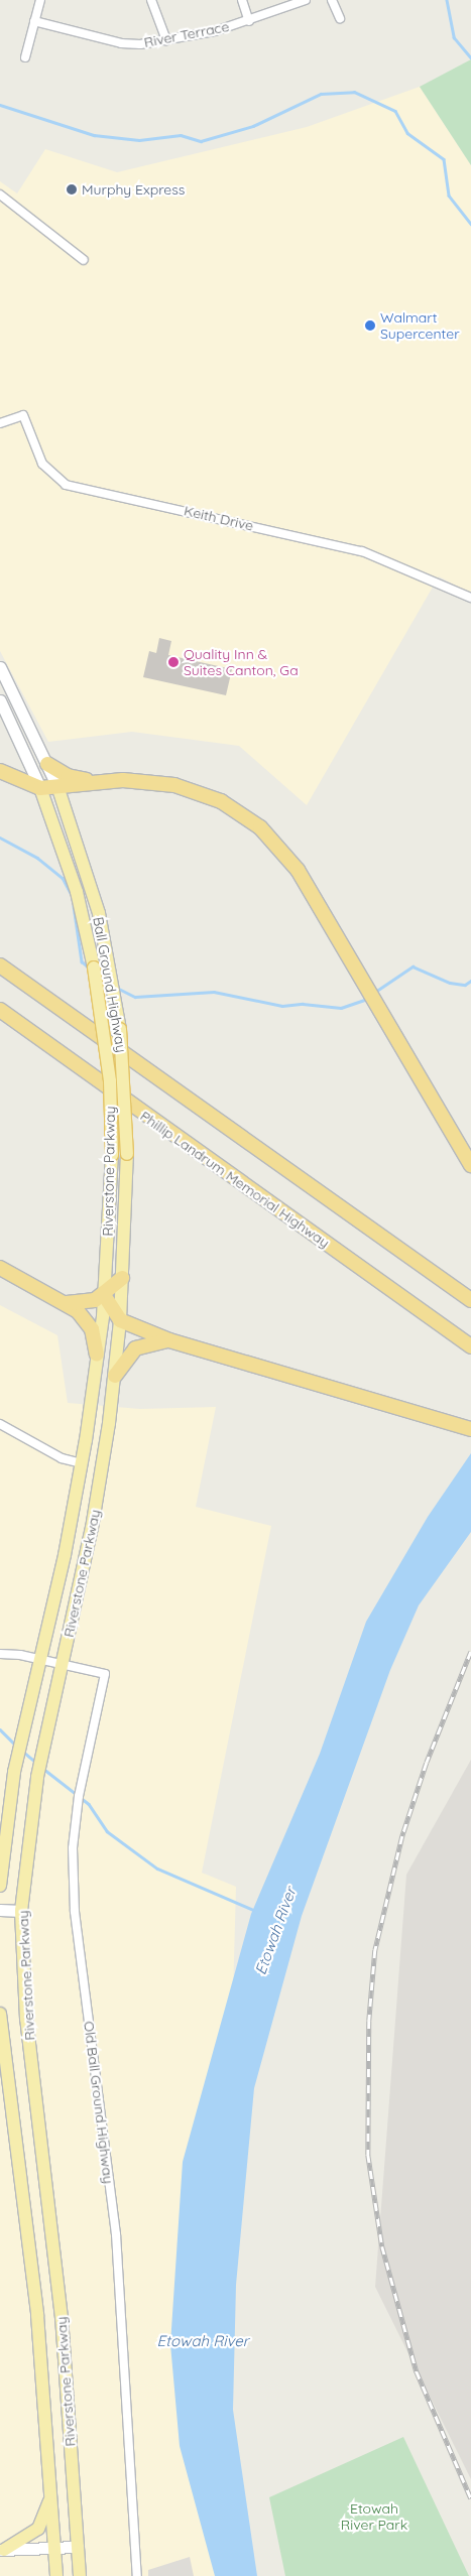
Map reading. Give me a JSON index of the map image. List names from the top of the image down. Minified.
{"streets":{"highway":["Phillip Landrum Memorial Highway"],"main road":["Ball Ground Highway","Riverstone Parkway"],"street":["River Terrace","Keith Drive","Old Ball Ground Highway"]},"crossings":[["Ball Ground Highway","Riverstone Parkway"],["Riverstone Parkway","Old Ball Ground Highway"]],"water":["Etowah River"],"parks":["Etowah River Park"],"places":["Murphy Express","Walmart Supercenter","Quality Inn & Suites Canton, Ga"]}
